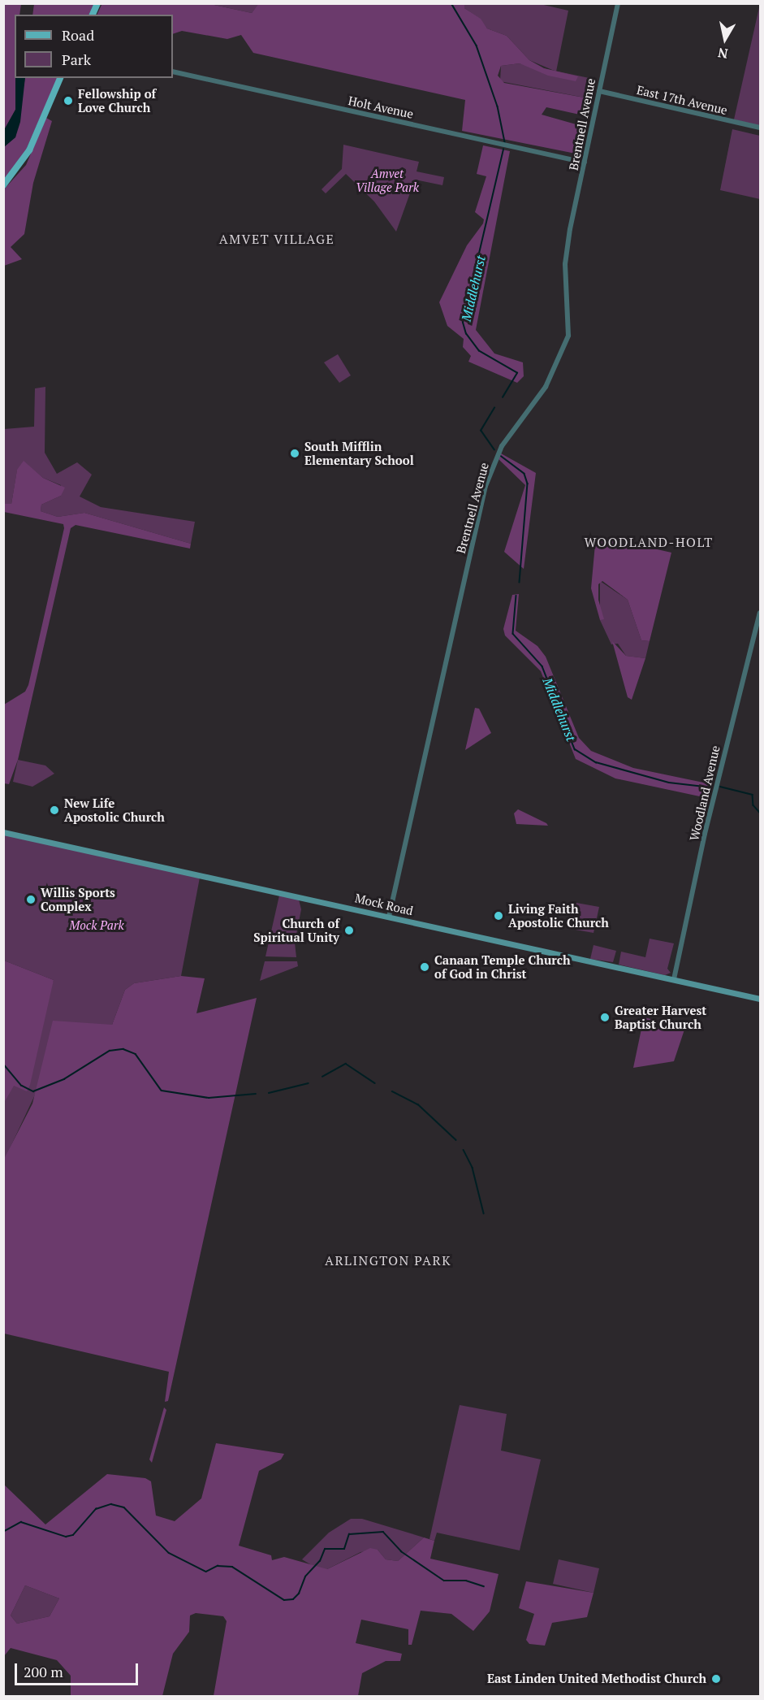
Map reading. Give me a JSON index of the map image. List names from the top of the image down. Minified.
{"streets":{"main road":["Mock Road"],"street":["East 17th Avenue","Holt Avenue","Brentnell Avenue","Woodland Avenue"]},"crossings":[["East 17th Avenue","Brentnell Avenue"],["Holt Avenue","Brentnell Avenue"],["Brentnell Avenue","Mock Road"],["Woodland Avenue","Mock Road"]],"districts":["AMVET VILLAGE","WOODLAND-HOLT","ARLINGTON PARK"],"water":["Middlehurst"],"parks":["Amvet Village Park","Mock Park"],"places":["Fellowship of Love Church","South Mifflin Elementary School","New Life Apostolic Church","Willis Sports Complex","Living Faith Apostolic Church","Church of Spiritual Unity","Canaan Temple Church of God in Christ","Greater Harvest Baptist Church","East Linden United Methodist Church"],"legend":["Road","Park"],"scale_bar":"200 m","north":"bottom"}
